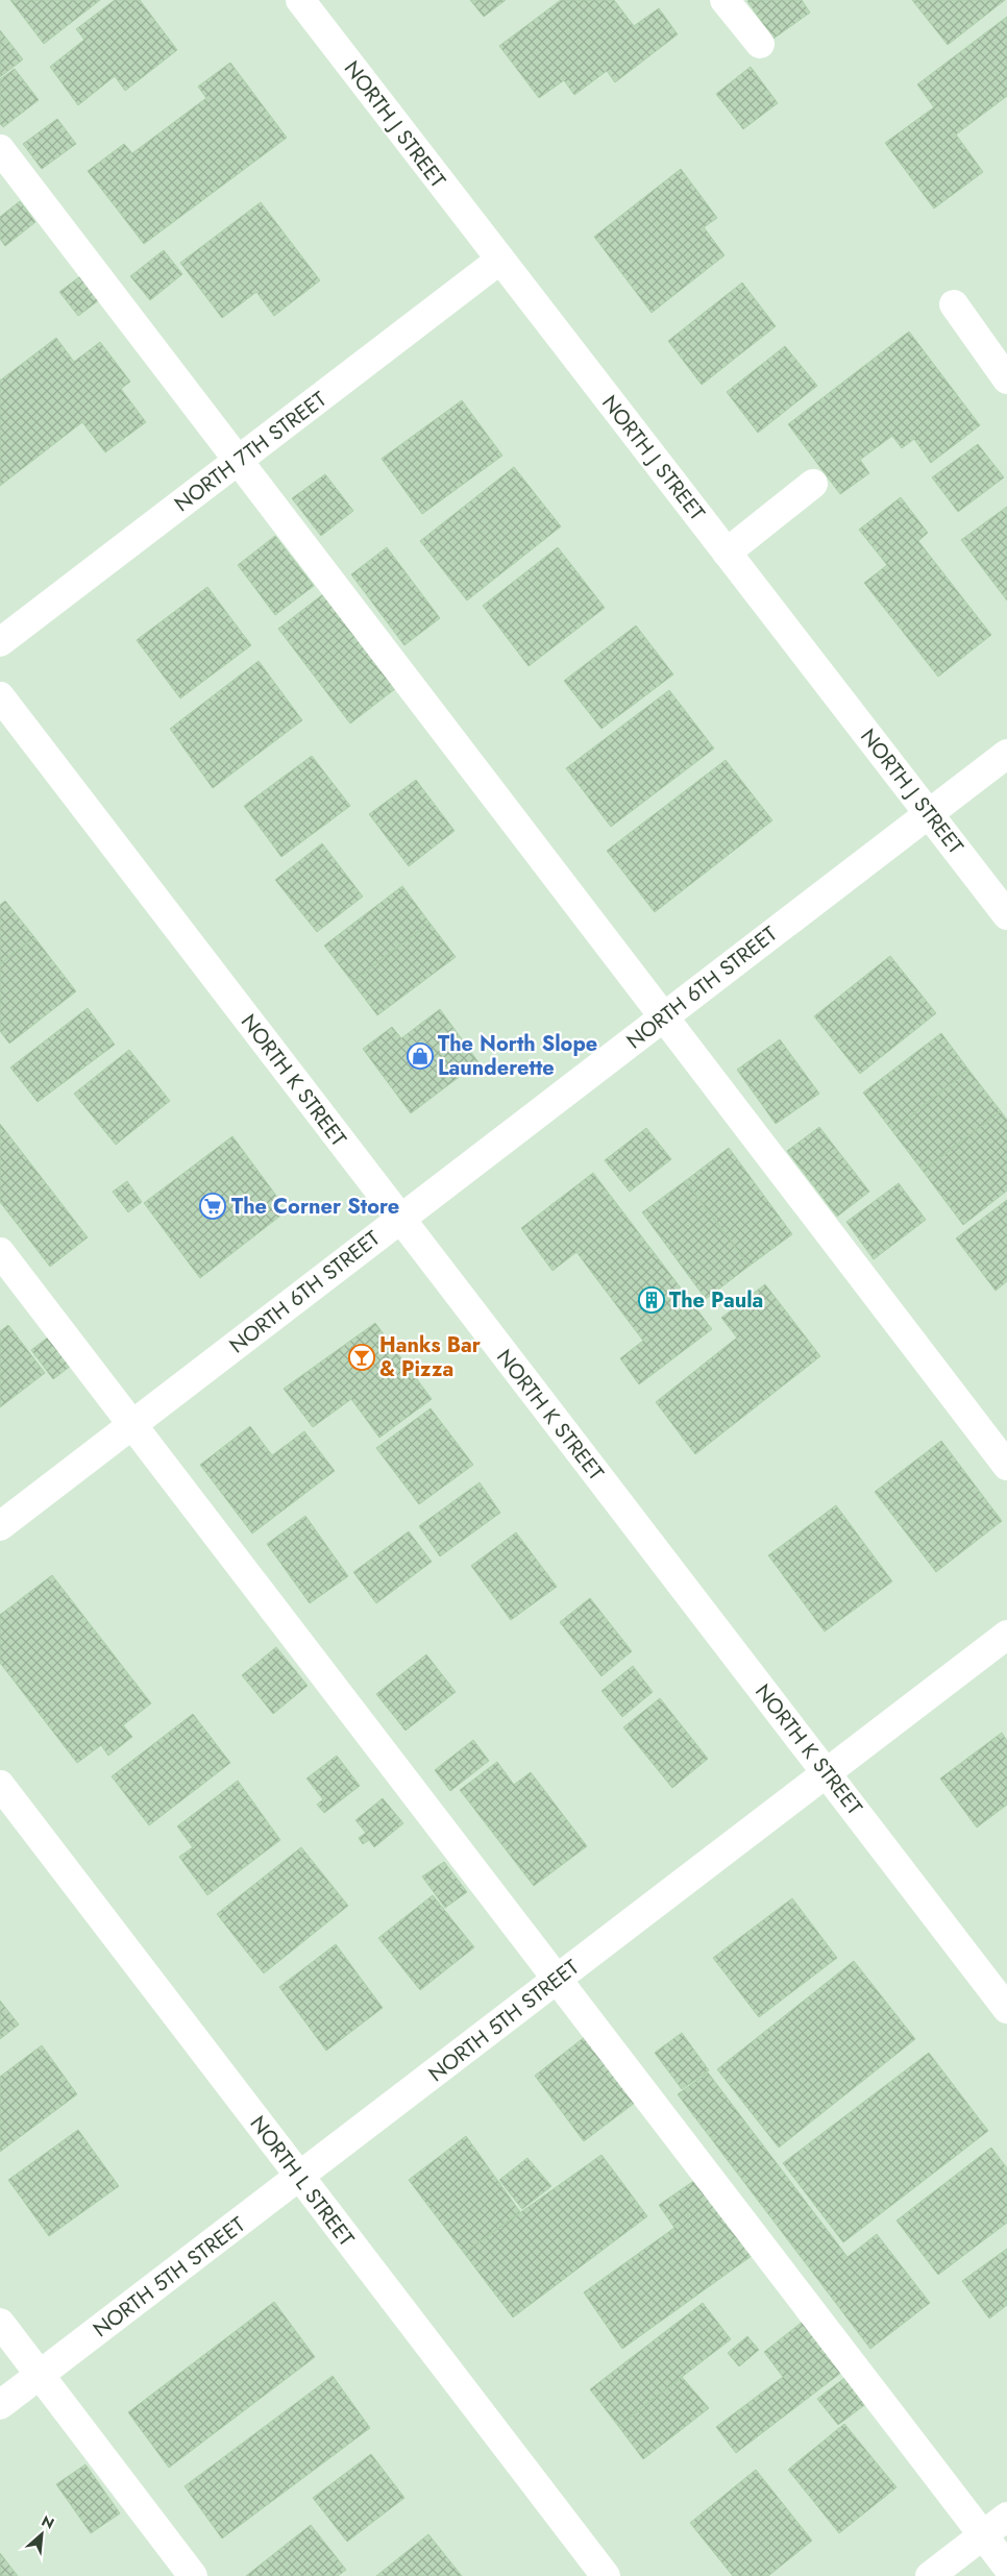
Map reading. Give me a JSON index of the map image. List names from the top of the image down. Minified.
{"streets":{"street":["NORTH J STREET","NORTH 7TH STREET","NORTH 6TH STREET","NORTH K STREET","NORTH 5TH STREET","NORTH L STREET"]},"crossings":[["NORTH J STREET","NORTH 7TH STREET"],["NORTH J STREET","NORTH 6TH STREET"],["NORTH 6TH STREET","NORTH K STREET"],["NORTH K STREET","NORTH 5TH STREET"],["NORTH 5TH STREET","NORTH L STREET"]],"places":{"shop":["The North Slope Launderette"],"supermarket":["The Corner Store"],"building":["The Paula"],"bar":["Hanks Bar & Pizza"]},"north":"top right"}
